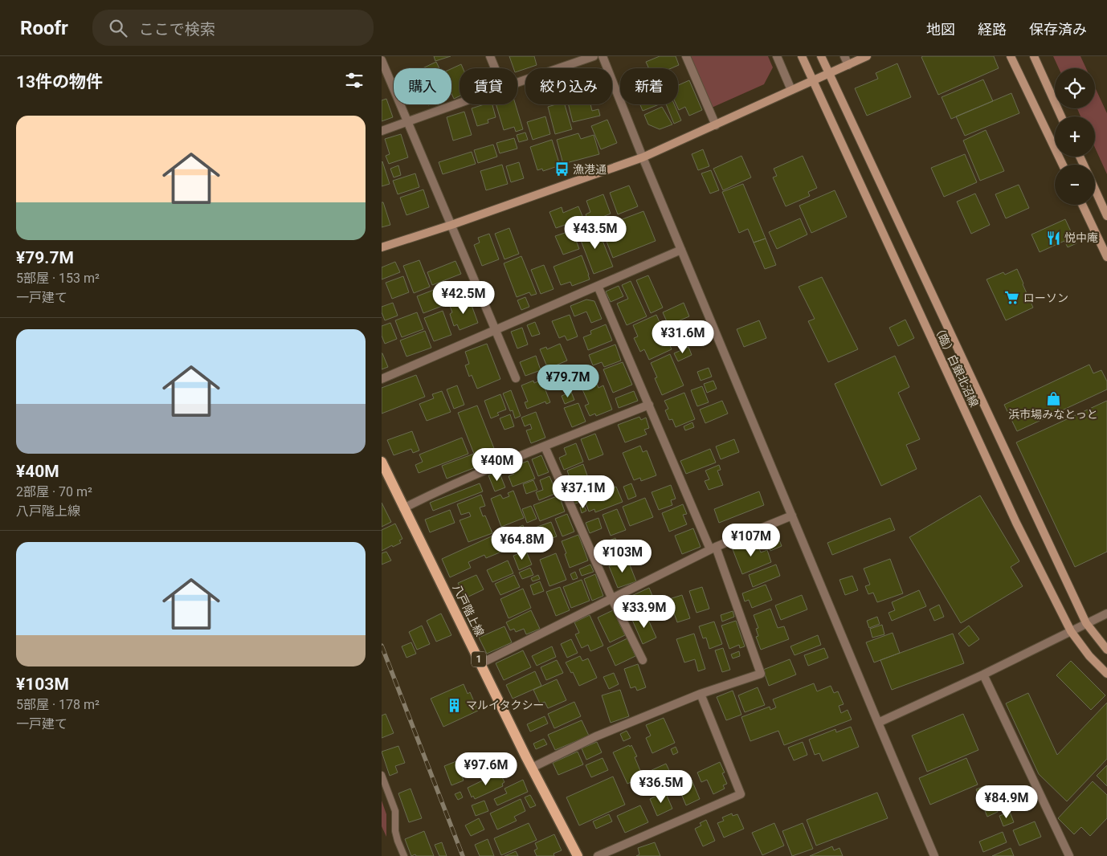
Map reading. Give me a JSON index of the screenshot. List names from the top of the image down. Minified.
{"streets":{"main road":["八戸階上線","1"],"street":["（臨）白銀北沼線"]},"places":{"bus stop":["漁港通"],"restaurant":["悦中庵"],"supermarket":["ローソン"],"shop":["浜市場みなとっと"],"building":["マルイタクシー"]},"page":{"header":"Roofr","search":"ここで検索","nav":["地図","経路","保存済み"],"heading":"13件の物件","map_buttons":["+","−"],"chip":["購入","賃貸","絞り込み","新着"],"list":[{"name":"¥79.7M","note":"5部屋 · 153 m² · 一戸建て"},{"name":"¥40M","note":"2部屋 · 70 m² · 八戸階上線"},{"name":"¥103M","note":"5部屋 · 178 m² · 一戸建て"}],"price":["¥43.5M","¥42.5M","¥31.6M","¥79.7M","¥40M","¥37.1M","¥107M","¥64.8M","¥103M","¥33.9M","¥97.6M","¥36.5M","¥84.9M"]}}
